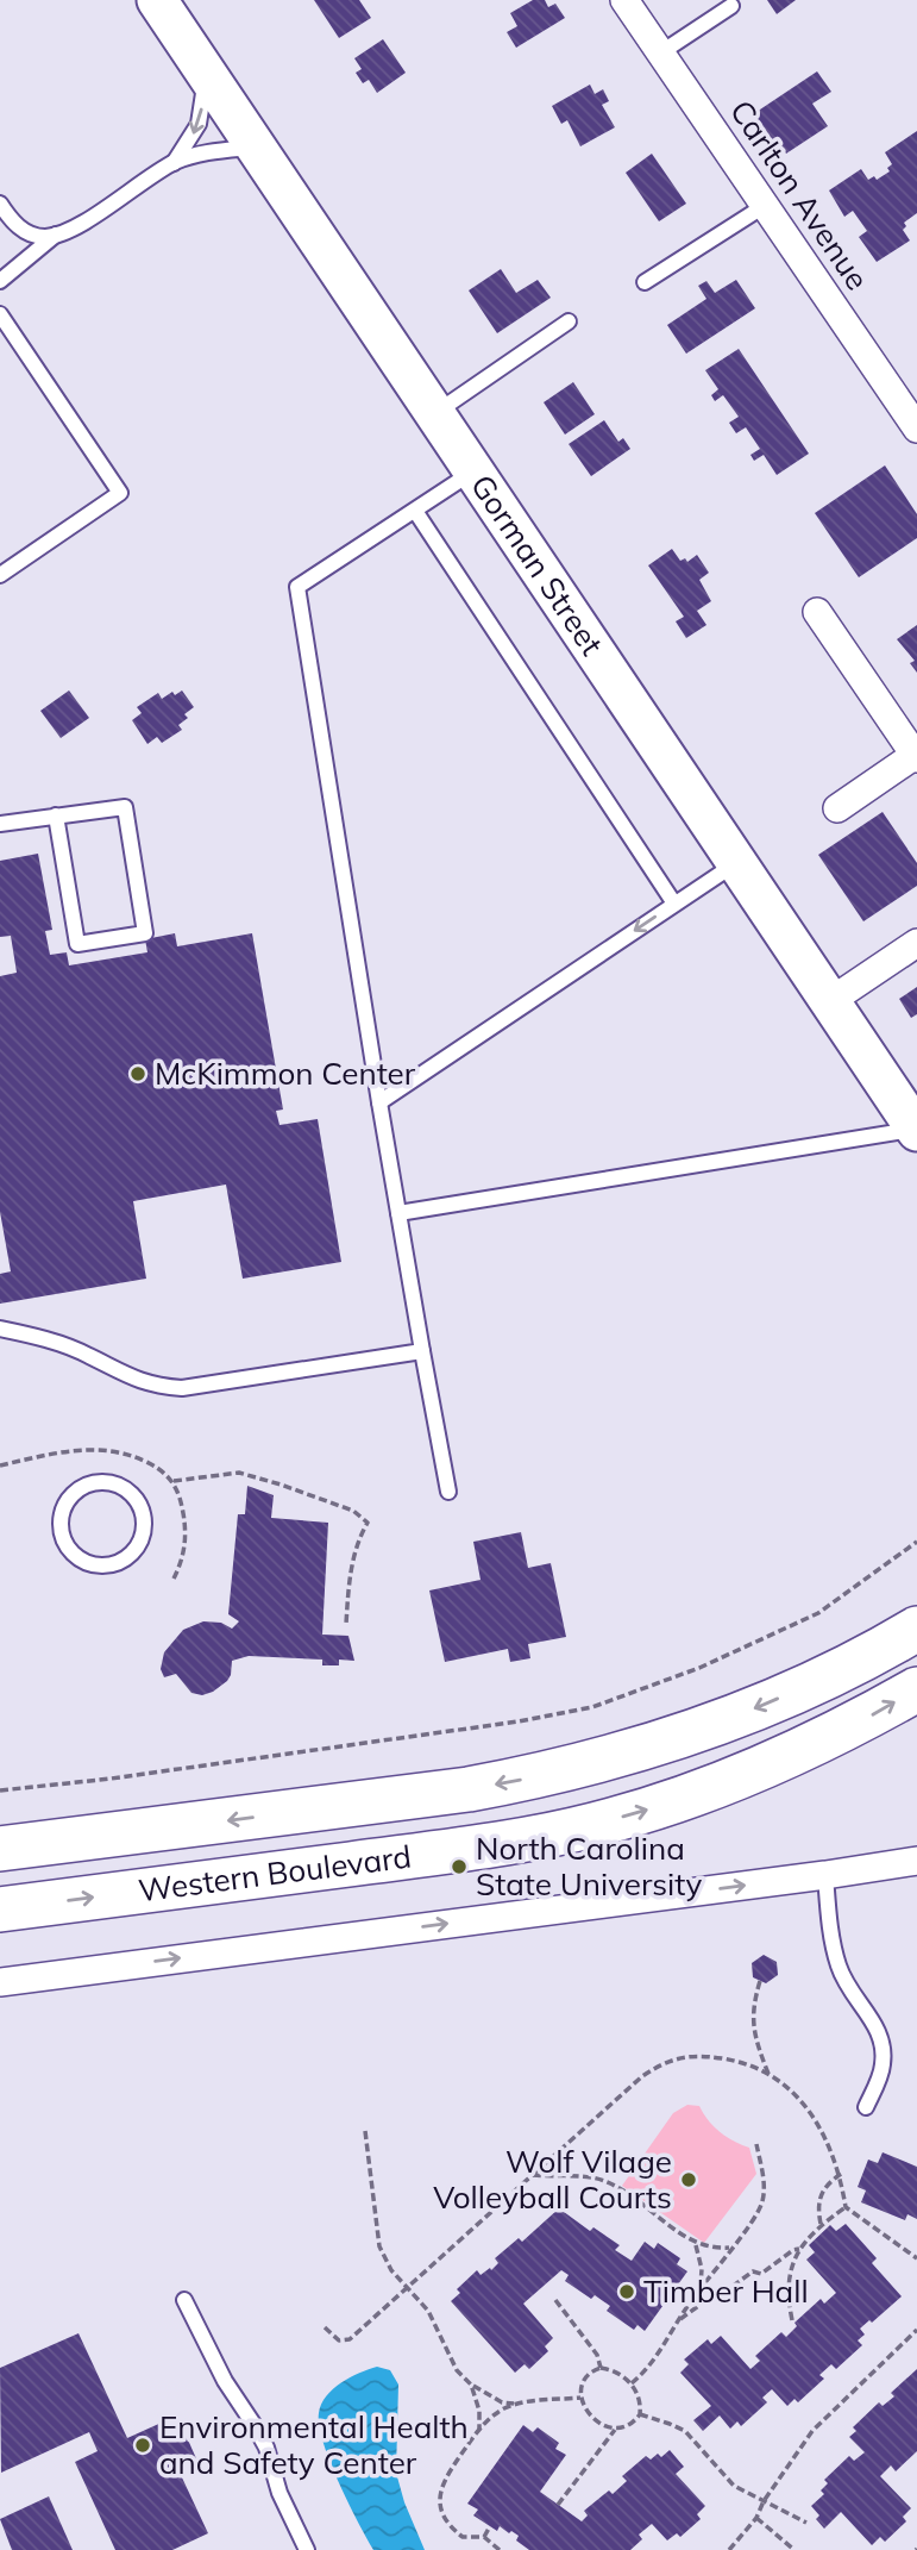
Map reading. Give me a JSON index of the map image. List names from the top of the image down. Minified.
{"streets":{"main road":["Gorman Street","Western Boulevard"],"street":["Carlton Avenue"]},"places":["McKimmon Center","North Carolina State University","Wolf Vilage Volleyball Courts","Timber Hall","Environmental Health and Safety Center"]}
